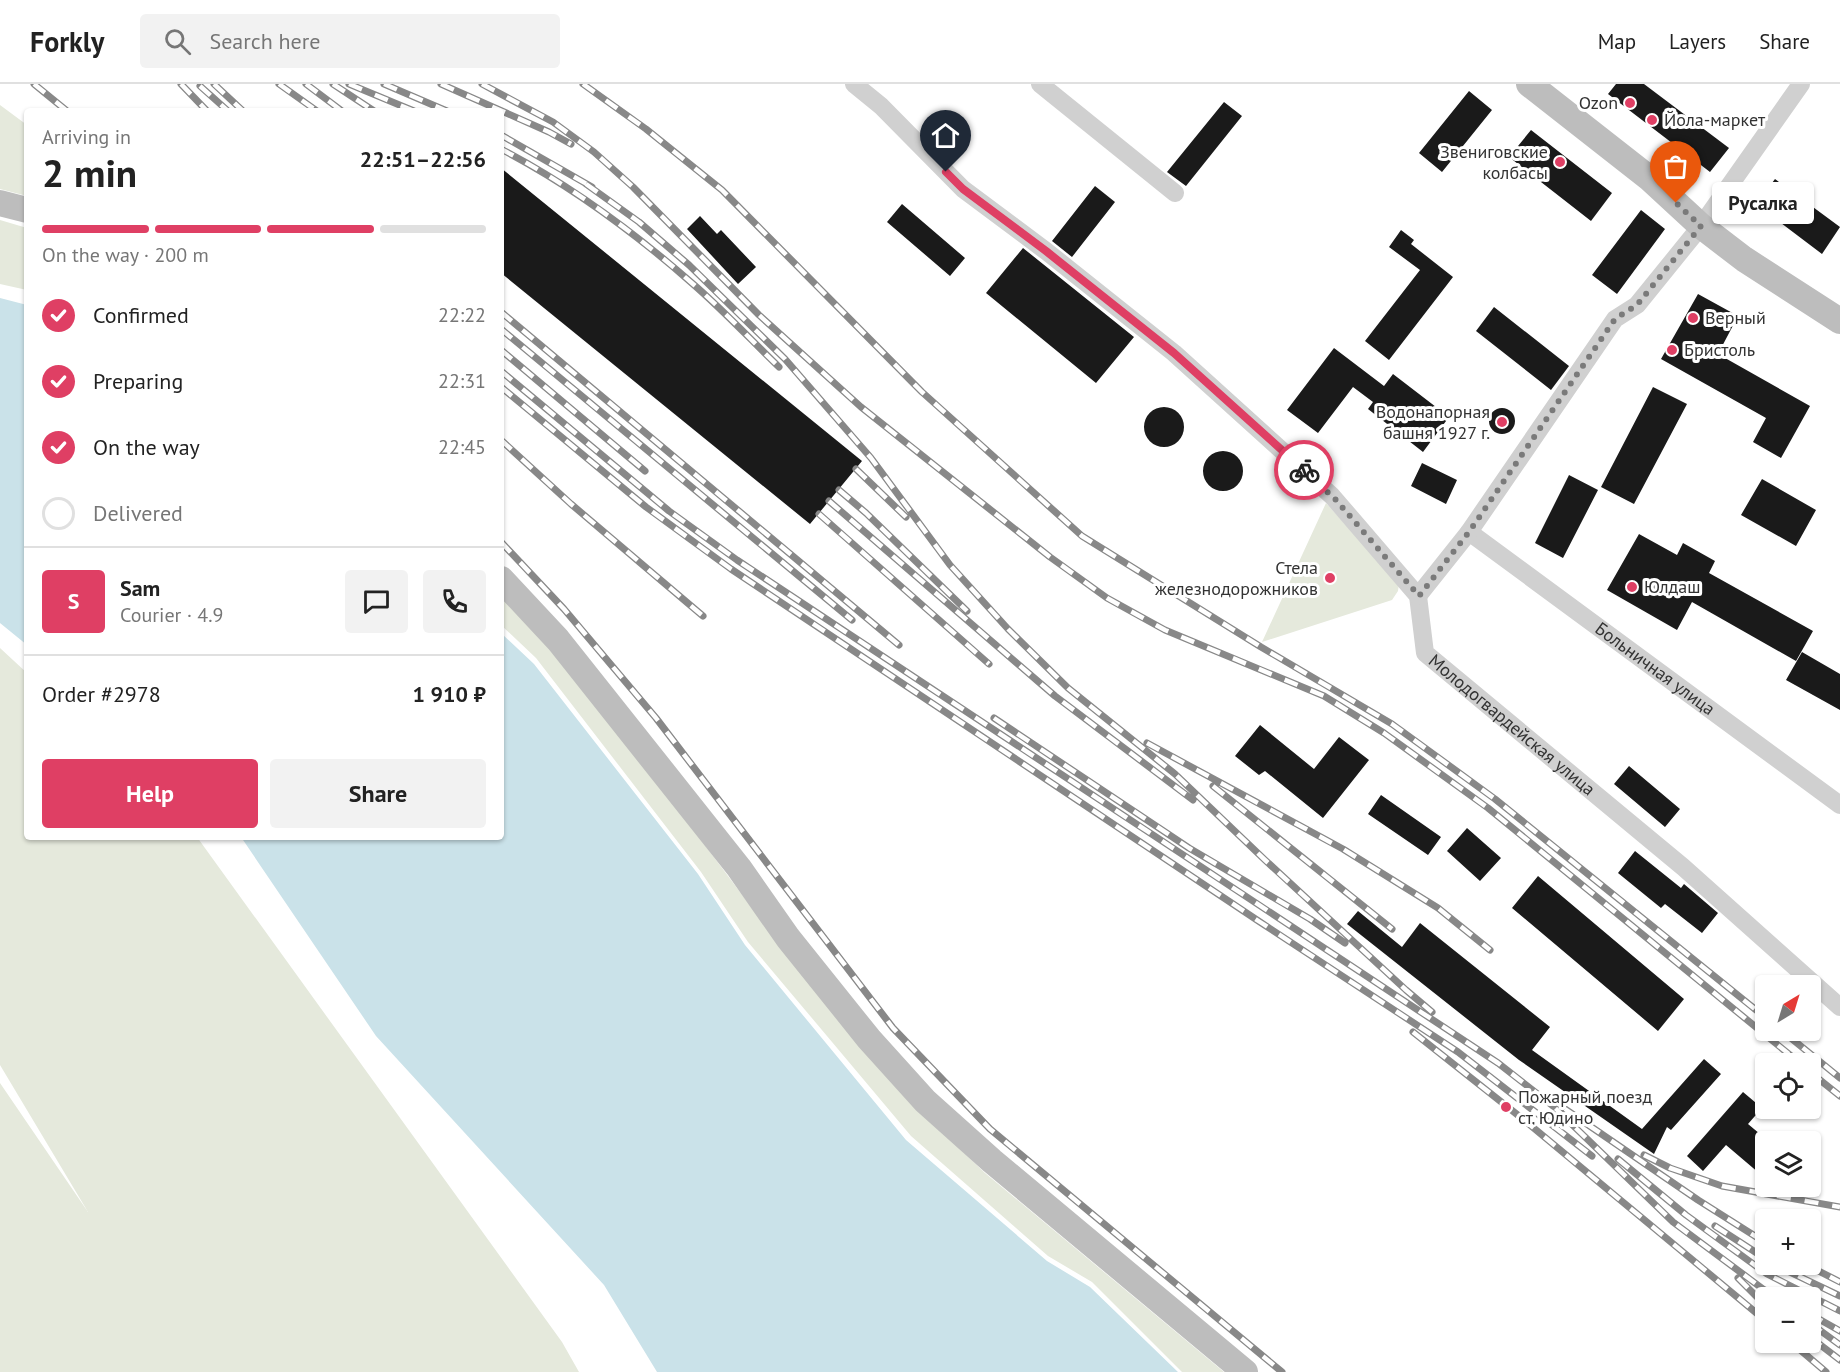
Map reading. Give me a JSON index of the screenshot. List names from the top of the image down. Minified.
{"streets":{"street":["Больничная улица","Молодогвардейская улица"]},"places":["Ozon","Йола-маркет","Звениговские колбасы","Русалка","Верный","Бристоль","Водонапорная башня 1927 г.","Стела железнодорожников","Юлдаш","Пожарный поезд ст. Юдино"],"north":"top right","page":{"header":"Forkly","search":"Search here","nav":["Map","Layers","Share"],"heading":["2 min","Arriving in","22:51–22:56"],"panel":["Sam","Courier · 4.9","Order #2978","1 910 ₽"],"bubble":"Русалка","bar":"On the way · 200 m","list":[["Confirmed","22:22"],["Preparing","22:31"],["On the way","22:45"],"Delivered"],"round":"S","buttons":["Help","Share"],"map_buttons":["+","−"]}}
